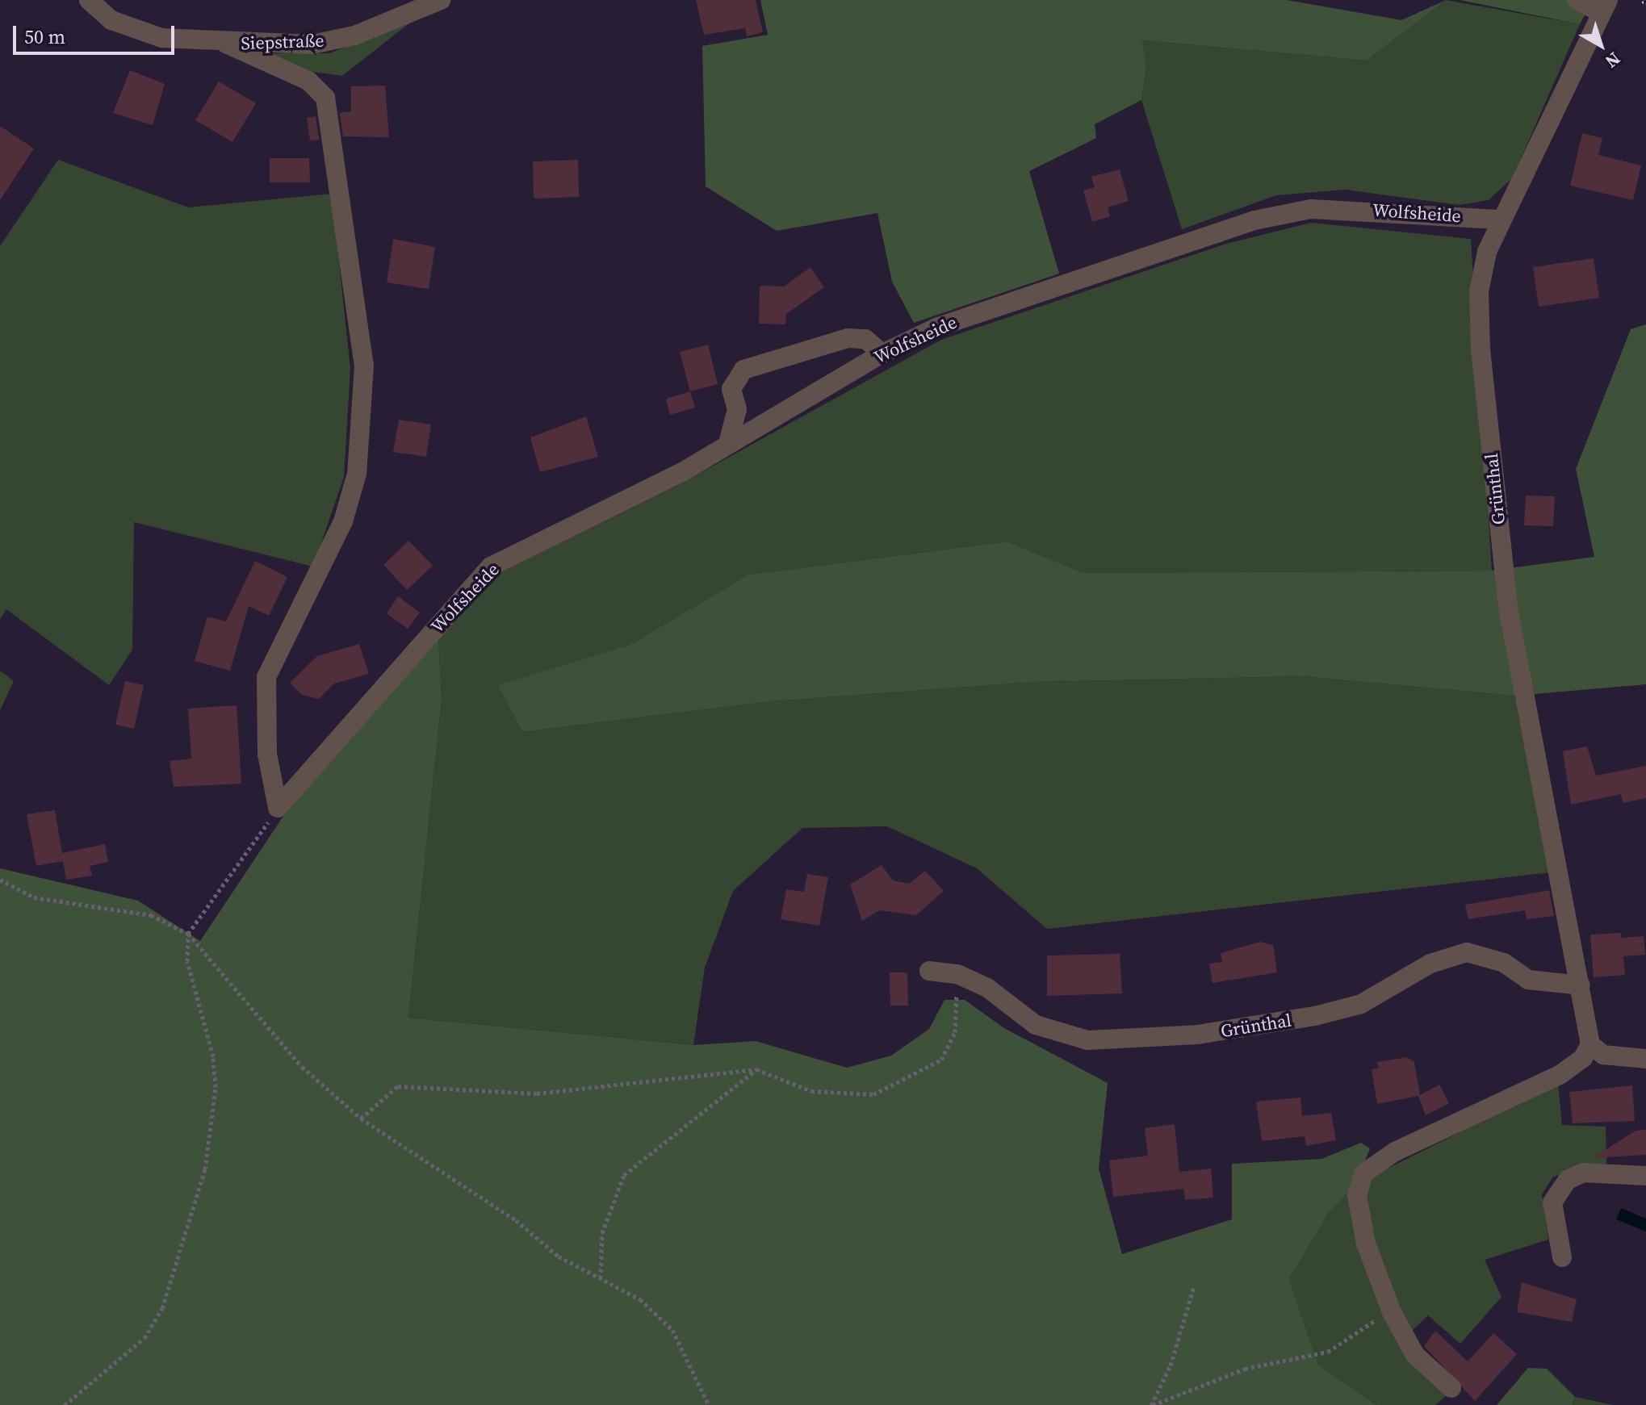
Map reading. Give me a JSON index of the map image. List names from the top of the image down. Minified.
{"streets":{"street":["Siepstraße","Wolfsheide","Grünthal"]},"crossings":[["Wolfsheide","Grünthal"]],"scale_bar":"50 m","north":"bottom right"}
